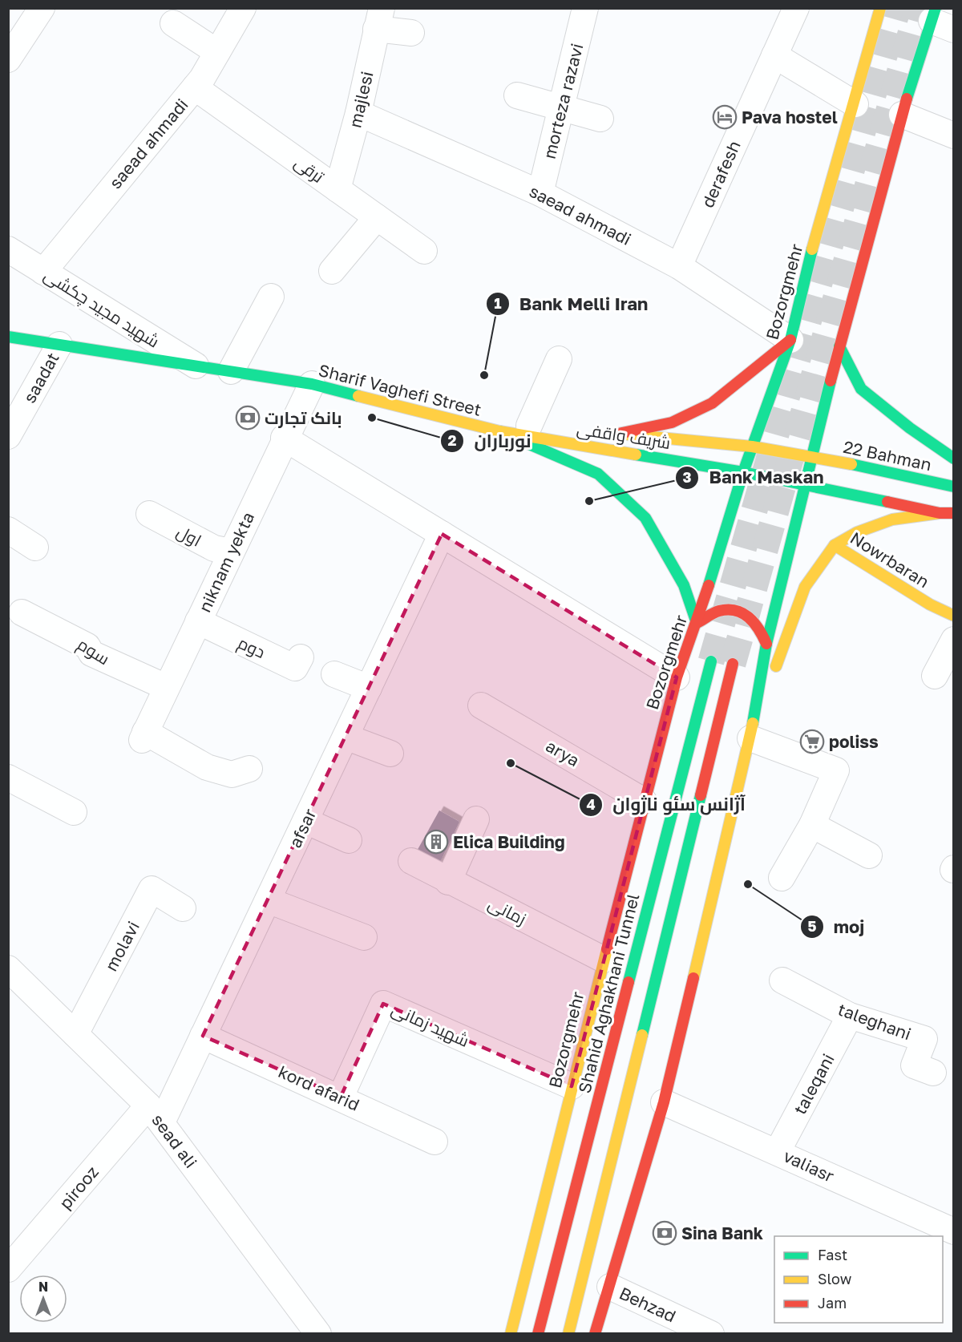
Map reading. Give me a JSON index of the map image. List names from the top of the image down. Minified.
{"streets":{"main road":["Bozorgmehr","Sharif Vaghefi Street","شریف واقفی","22 Bahman","Nowrbaran","Shahid Aghakhani Tunnel"],"street":["majlesi","morteza razavi","saead ahmadi","ترقی","derafesh","شهید مجید چکشی","saadat","اول","niknam yekta","دوم","سوم","arya","afsar","زمانی","molavi","taleghani","شهید زمانی","taleqani","kord afarid","sead ali","valiasr","pirooz","Behzad"]},"crossings":[["majlesi","saead ahmadi"],["majlesi","ترقی"],["morteza razavi","saead ahmadi"],["saead ahmadi","ترقی"],["saead ahmadi","derafesh"],["saead ahmadi","Bozorgmehr"],["saead ahmadi","شهید مجید چکشی"],["Bozorgmehr","شریف واقفی"],["Bozorgmehr","arya"],["Bozorgmehr","زمانی"],["Bozorgmehr","شهید زمانی"],["شهید مجید چکشی","Sharif Vaghefi Street"],["saadat","Sharif Vaghefi Street"],["Sharif Vaghefi Street","شریف واقفی"],["Sharif Vaghefi Street","niknam yekta"],["اول","niknam yekta"],["niknam yekta","دوم"],["niknam yekta","سوم"],["afsar","kord afarid"],["afsar","sead ali"],["afsar","pirooz"],["molavi","sead ali"],["taleghani","taleqani"],["شهید زمانی","kord afarid"],["taleqani","valiasr"],["sead ali","pirooz"]],"places":{"hotel":["Pava hostel"],"other":["Bank Melli Iran","نورباران","Bank Maskan","آژانس سئو ناژوان","moj"],"bank":["بانک تجارت","Sina Bank"],"supermarket":["poliss"],"building":["Elica Building"]},"legend":["Fast","Slow","Jam"],"north":"top"}
